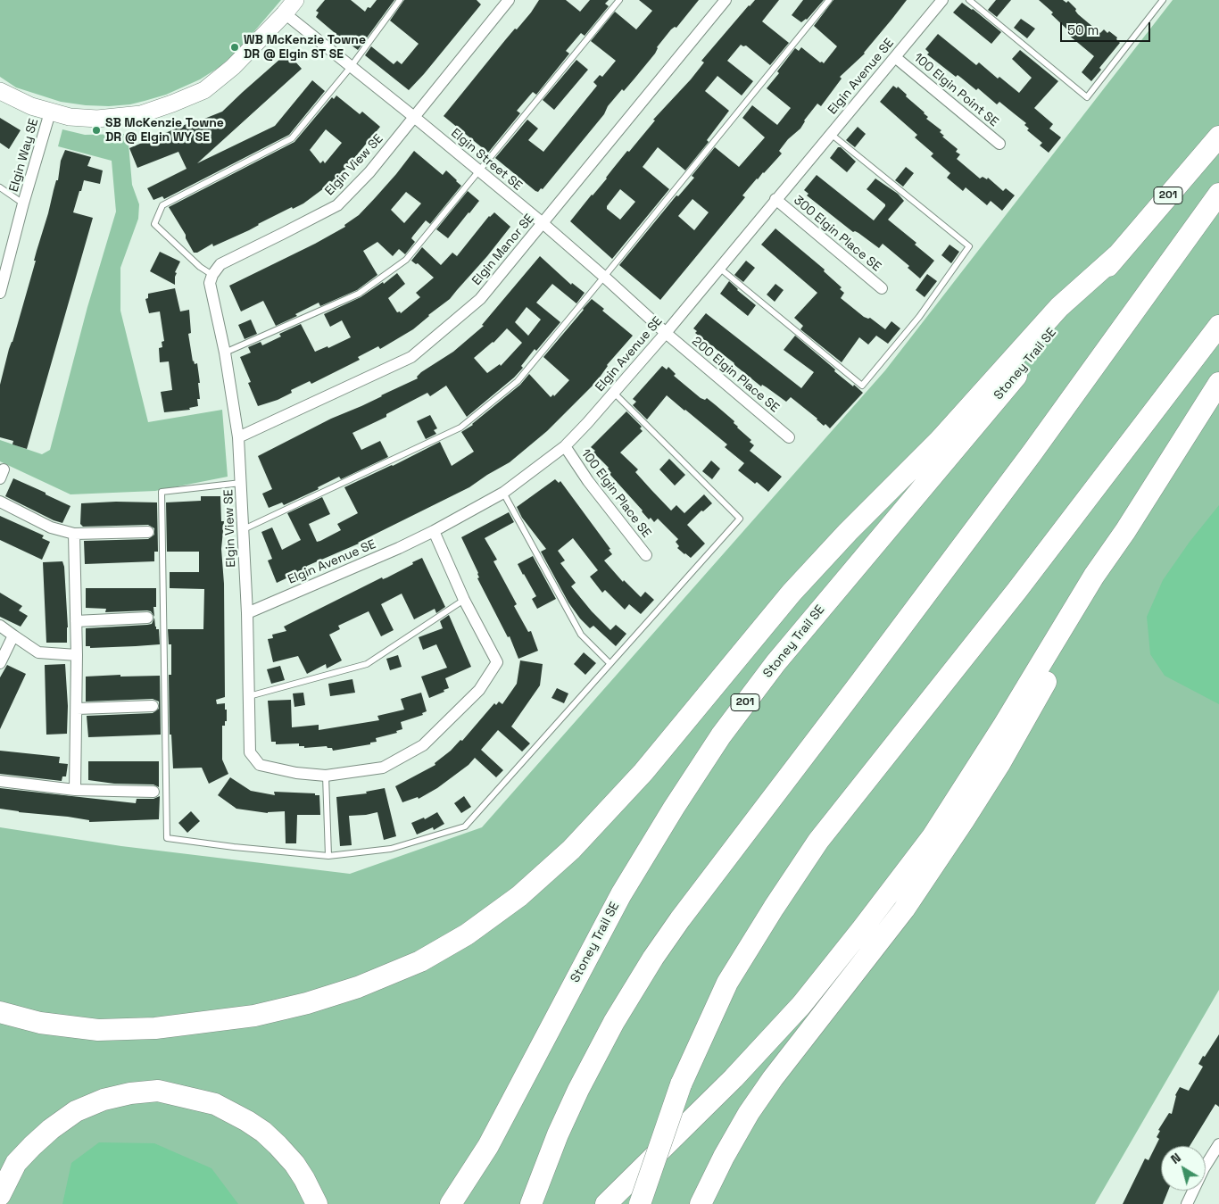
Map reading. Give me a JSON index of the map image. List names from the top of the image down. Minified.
{"streets":{"highway":["201","Stoney Trail SE"],"street":["Elgin Avenue SE","100 Elgin Point SE","Elgin Way SE","Elgin Street SE","Elgin View SE","300 Elgin Place SE","Elgin Manor SE","200 Elgin Place SE","100 Elgin Place SE"]},"crossings":[["Elgin Avenue SE","100 Elgin Point SE"],["Elgin Avenue SE","Elgin Street SE"],["Elgin Avenue SE","Elgin View SE"],["Elgin Avenue SE","300 Elgin Place SE"],["Elgin Avenue SE","200 Elgin Place SE"],["Elgin Avenue SE","100 Elgin Place SE"],["Elgin Street SE","Elgin View SE"],["Elgin Street SE","Elgin Manor SE"],["Elgin Street SE","200 Elgin Place SE"],["Elgin View SE","Elgin Manor SE"]],"places":["WB McKenzie Towne DR @ Elgin ST SE","SB McKenzie Towne DR @ Elgin WY SE"],"scale_bar":"50 m","north":"top left"}
